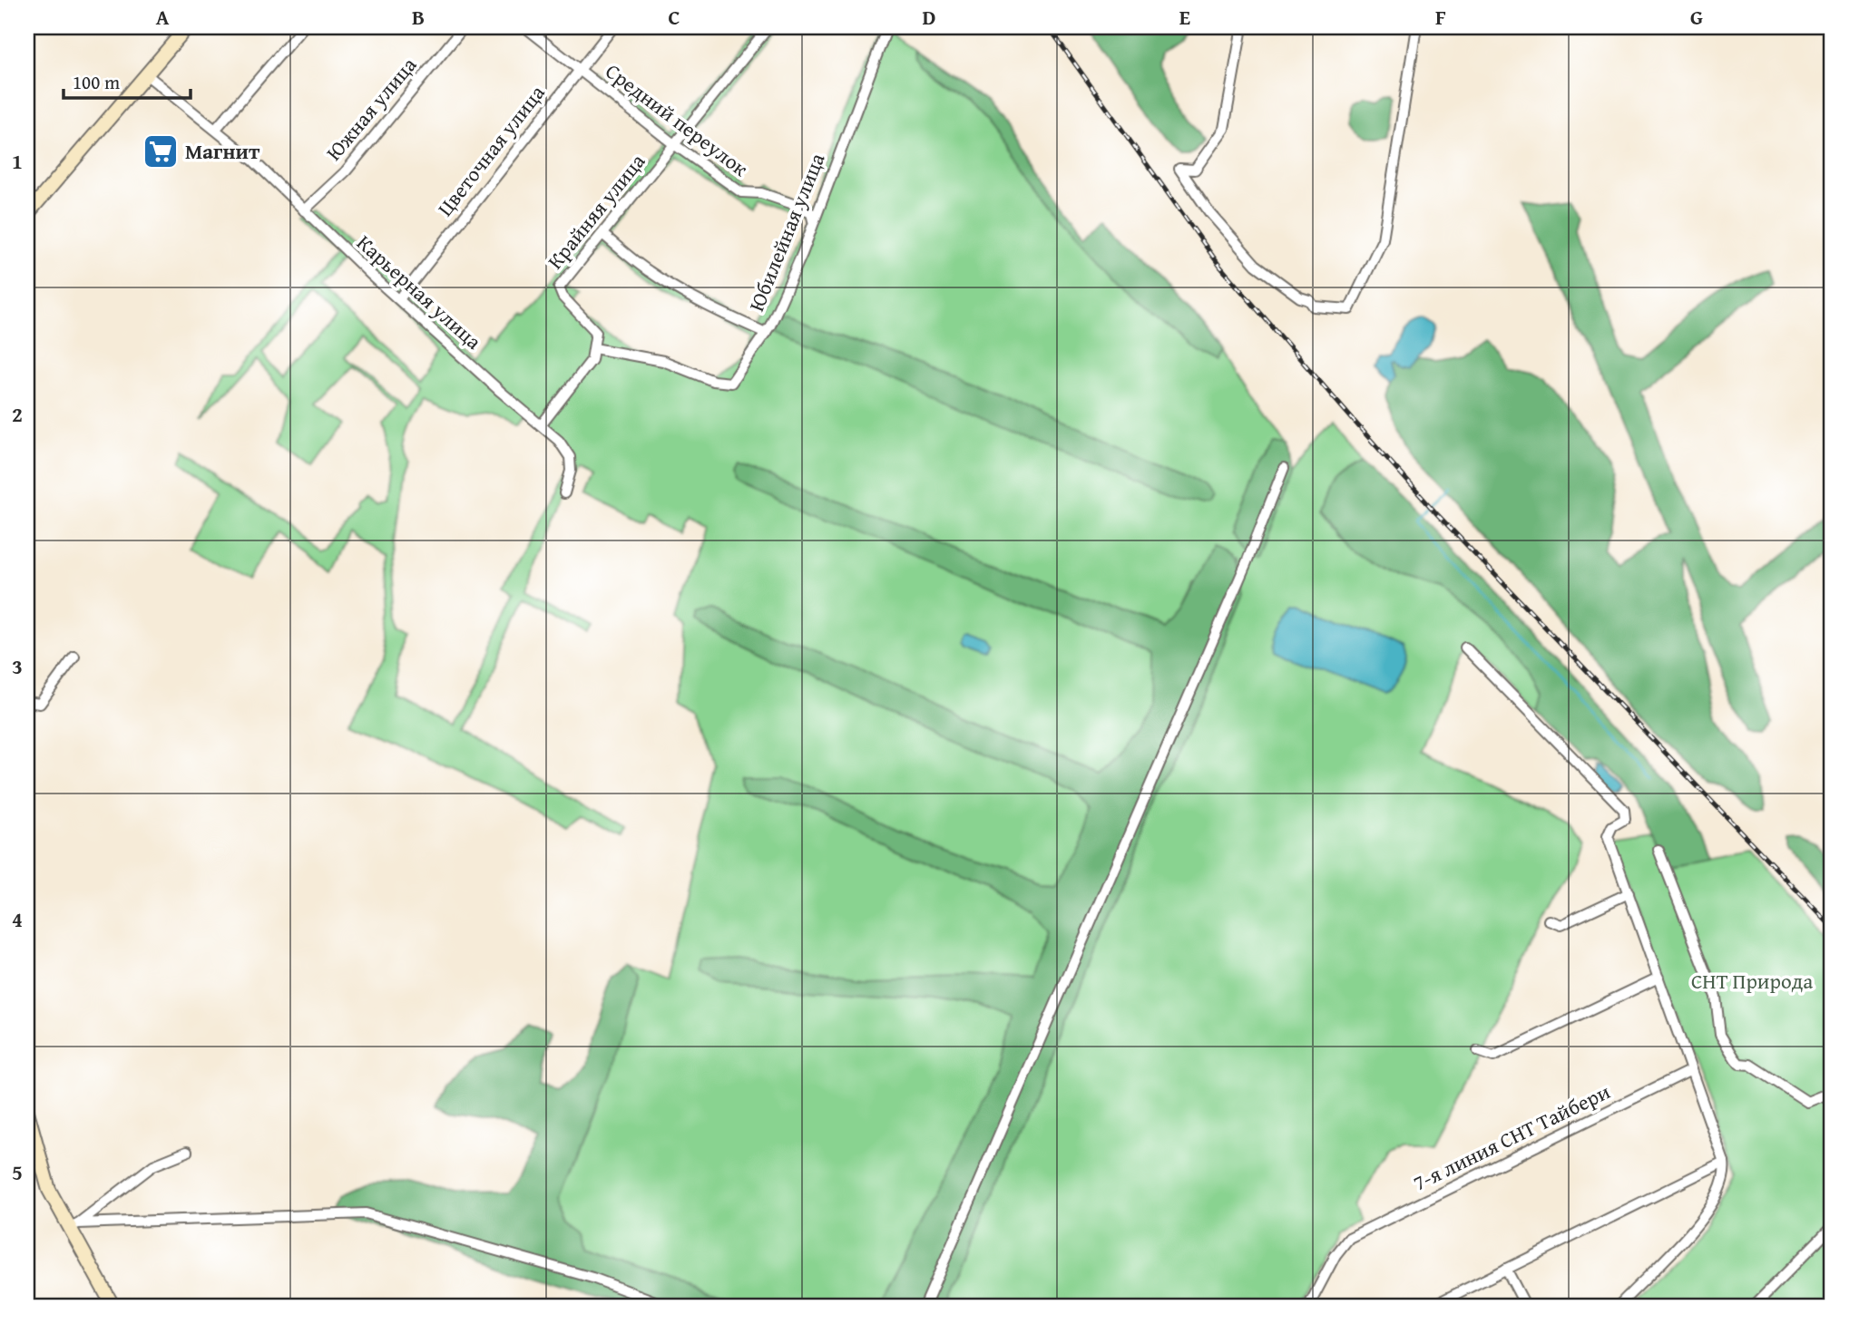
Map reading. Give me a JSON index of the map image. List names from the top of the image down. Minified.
{"streets":{"street":["Южная улица","Средний переулок","Цветочная улица","Крайняя улица","Юбилейная улица","Карьерная улица","7-я линия СНТ Тайбери"]},"crossings":[["Южная улица","Карьерная улица"],["Средний переулок","Цветочная улица"],["Средний переулок","Крайняя улица"],["Средний переулок","Юбилейная улица"],["Цветочная улица","Карьерная улица"],["Крайняя улица","Юбилейная улица"]],"parks":["СНТ Природа"],"places":{"supermarket":["Магнит"]},"scale_bar":"100 m","grid":{"columns":["A","B","C","D","E","F","G"],"rows":["1","2","3","4","5"]}}
